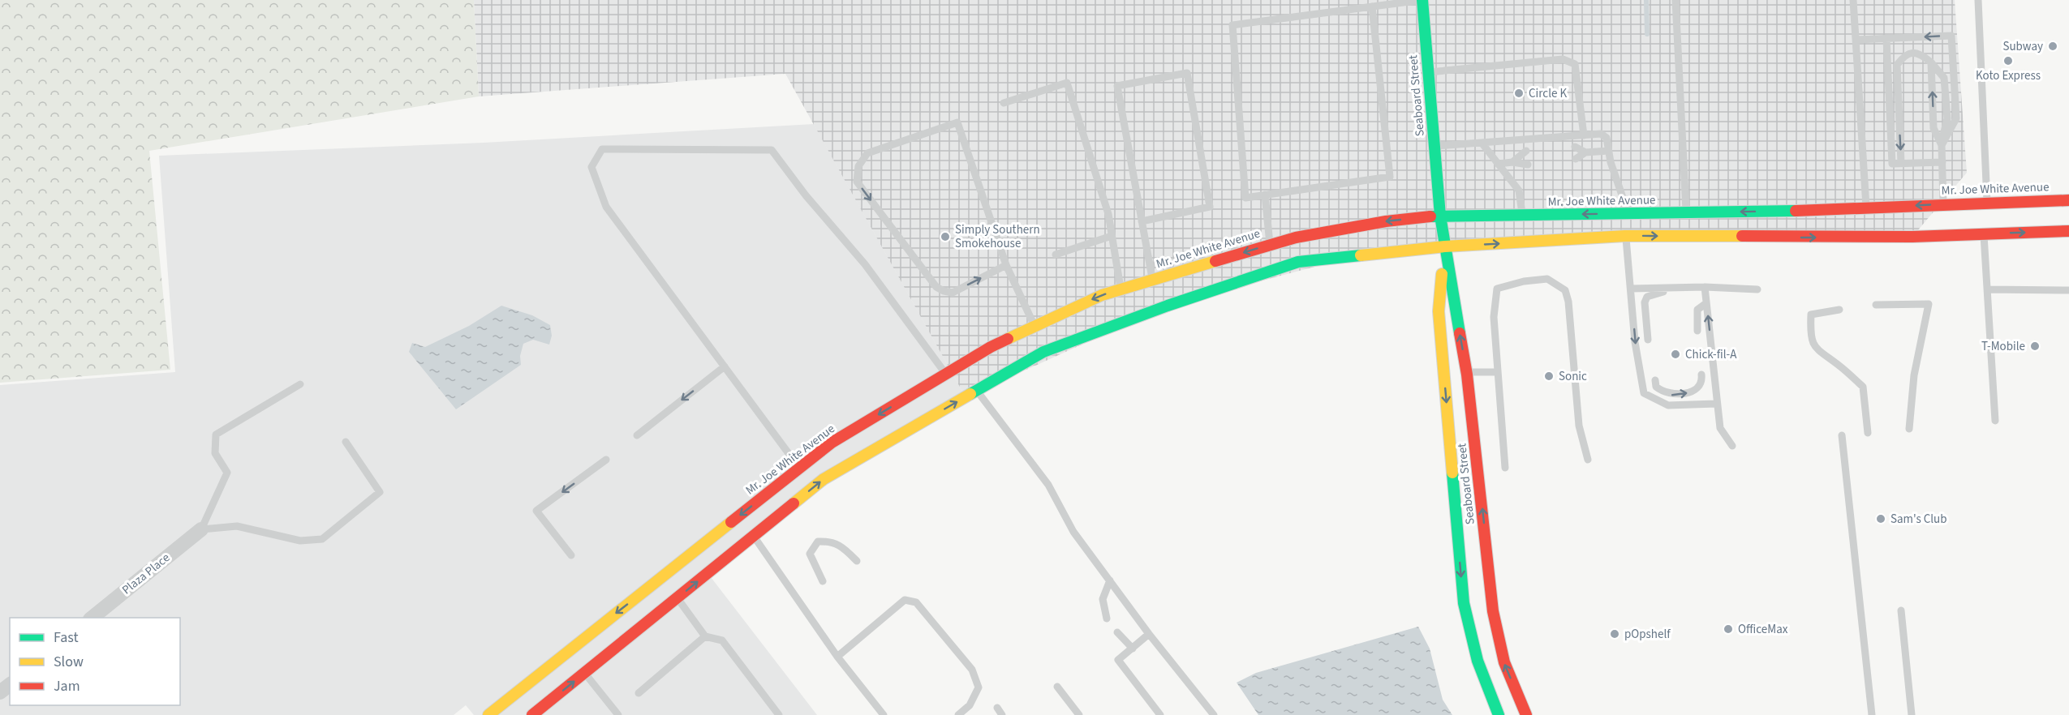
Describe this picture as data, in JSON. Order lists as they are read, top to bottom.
{
  "streets": {
    "main road": ["Seaboard Street", "Mr. Joe White Avenue"],
    "street": ["Plaza Place"]
  },
  "crossings": [
    ["Seaboard Street", "Mr. Joe White Avenue"]
  ],
  "places": [
    "Subway",
    "Koto Express",
    "Circle K",
    "Simply Southern Smokehouse",
    "T-Mobile",
    "Chick-fil-A",
    "Sonic",
    "Sam's Club",
    "OfficeMax",
    "pOpshelf"
  ],
  "legend": ["Fast", "Slow", "Jam"]
}
